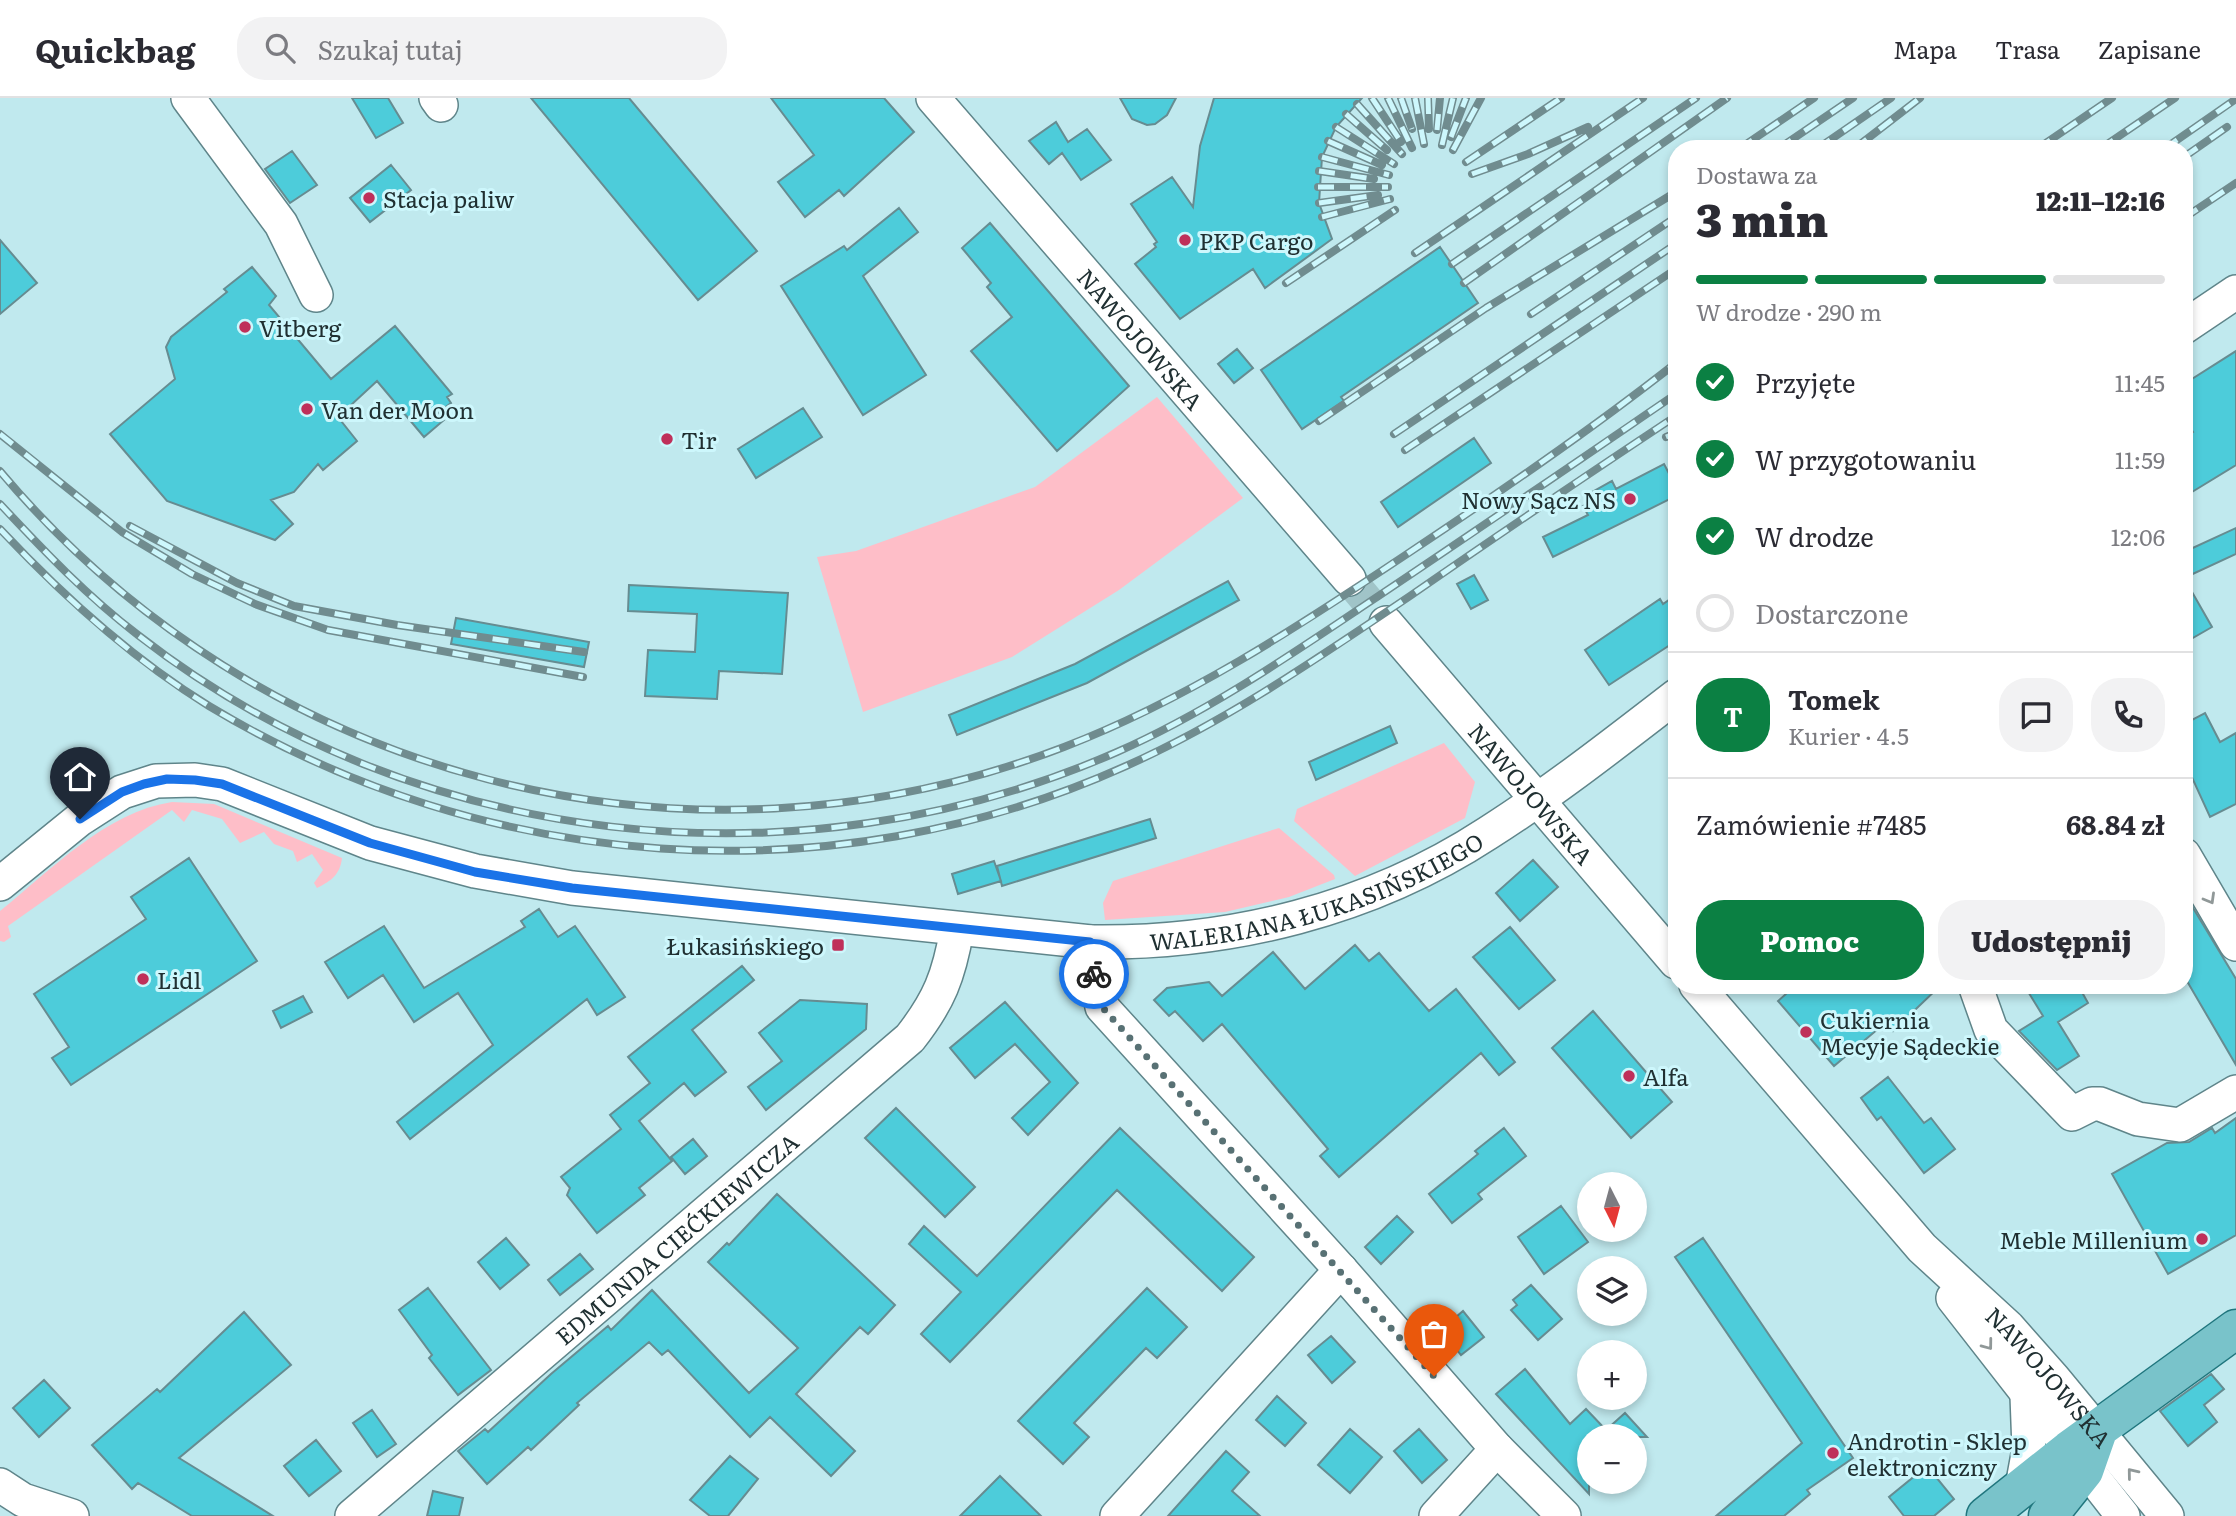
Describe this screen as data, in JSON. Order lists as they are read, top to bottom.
{
  "streets": {
    "street": ["NAWOJOWSKA", "WALERIANA ŁUKASIŃSKIEGO", "EDMUNDA CIEĆKIEWICZA"]
  },
  "crossings": [
    ["NAWOJOWSKA", "WALERIANA ŁUKASIŃSKIEGO"],
    ["WALERIANA ŁUKASIŃSKIEGO", "EDMUNDA CIEĆKIEWICZA"]
  ],
  "places": {
    "other": [
      "Stacja paliw",
      "PKP Cargo",
      "Vitberg",
      "Van der Moon",
      "Tir",
      "Nowy Sącz NS",
      "Lidl",
      "Cukiernia Mecyje Sądeckie",
      "Alfa",
      "Meble Millenium",
      "Androtin - Sklep elektroniczny"
    ],
    "transit": ["Łukasińskiego"]
  },
  "north": "bottom",
  "page": {
    "header": "Quickbag",
    "search": "Szukaj tutaj",
    "nav": ["Mapa", "Trasa", "Zapisane"],
    "heading": ["3 min", "Dostawa za", "12:11–12:16"],
    "panel": [
      "Tomek",
      "Kurier · 4.5",
      "Zamówienie #7485",
      "68.84 zł"
    ],
    "bar": "W drodze · 290 m",
    "list": [
      ["Przyjęte", "11:45"],
      ["W przygotowaniu", "11:59"],
      ["W drodze", "12:06"],
      "Dostarczone"
    ],
    "round": "T",
    "buttons": ["Pomoc", "Udostępnij"],
    "map_buttons": ["+", "−"]
  }
}
